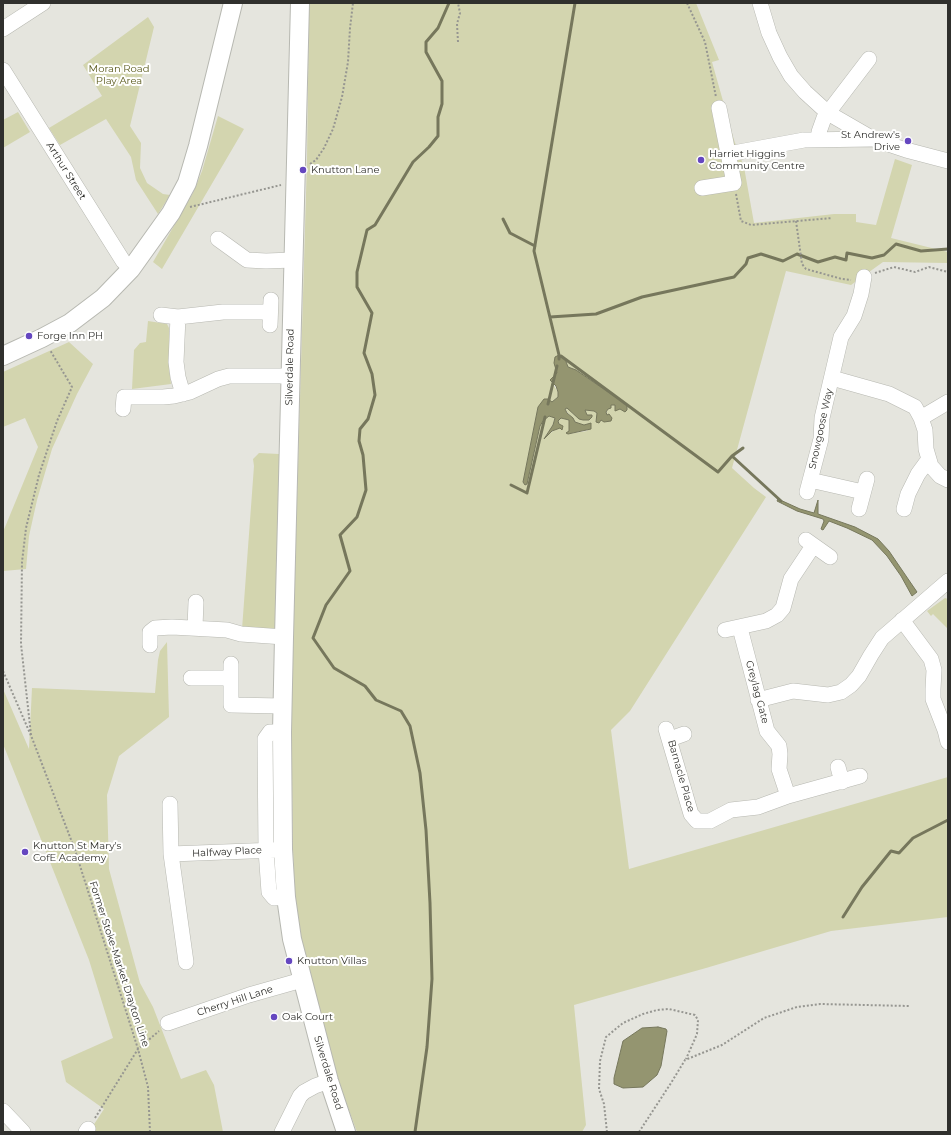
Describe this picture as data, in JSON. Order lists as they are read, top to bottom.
{
  "streets": {
    "main road": ["Silverdale Road"],
    "street": [
      "Arthur Street",
      "Snowgoose Way",
      "Greylag Gate",
      "Barnacle Place",
      "Halfway Place",
      "Cherry Hill Lane"
    ],
    "path": ["Former Stoke-Market Drayton Line"]
  },
  "crossings": [
    ["Silverdale Road", "Halfway Place"],
    ["Silverdale Road", "Cherry Hill Lane"],
    ["Greylag Gate", "Barnacle Place"]
  ],
  "parks": ["Moran Road Play Area"],
  "places": [
    "St Andrew's Drive",
    "Harriet Higgins Community Centre",
    "Knutton Lane",
    "Forge Inn PH",
    "Knutton St Mary's CofE Academy",
    "Knutton Villas",
    "Oak Court"
  ]
}
